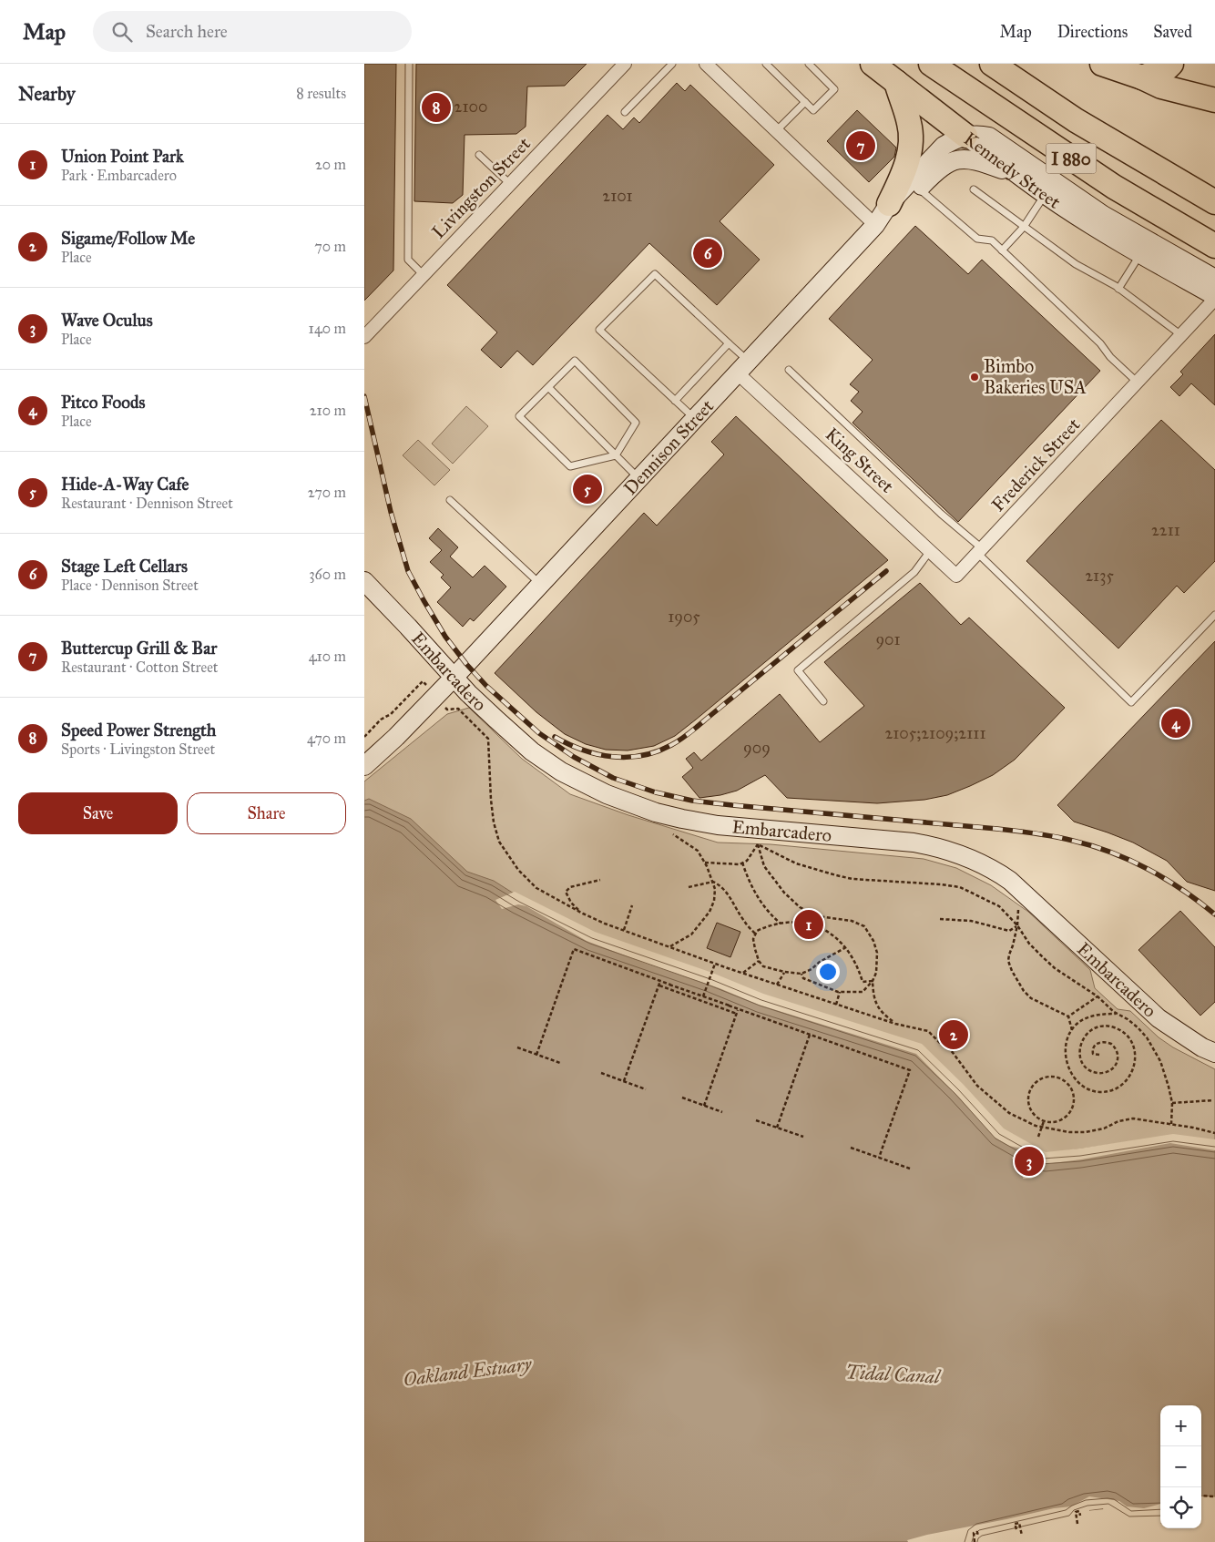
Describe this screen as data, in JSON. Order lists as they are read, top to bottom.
{
  "streets": {
    "highway": ["I 880"],
    "main road": ["Kennedy Street", "Dennison Street", "Embarcadero"],
    "street": ["Livingston Street", "King Street", "Frederick Street"]
  },
  "crossings": [
    ["Kennedy Street", "Dennison Street"],
    ["Kennedy Street", "Frederick Street"],
    ["Dennison Street", "King Street"],
    ["Dennison Street", "Embarcadero"],
    ["King Street", "Frederick Street"]
  ],
  "water": ["Oakland Estuary", "Tidal Canal"],
  "places": ["Bimbo Bakeries USA"],
  "house_numbers": [
    "2100",
    "2101",
    "2211",
    "2135",
    "1905",
    "901",
    "2105;2109;2111",
    "909"
  ],
  "page": {
    "header": "Map",
    "search": "Search here",
    "nav": ["Map", "Directions", "Saved"],
    "heading": ["Nearby", "8 results"],
    "pins": [
      "8",
      "7",
      "6",
      "5",
      "4",
      "1",
      "2",
      "3"
    ],
    "list": [
      {
        "mark": "1",
        "name": "Union Point Park",
        "note": "Park · Embarcadero",
        "value": "20 m"
      },
      {
        "mark": "2",
        "name": "Sigame/Follow Me",
        "note": "Place",
        "value": "70 m"
      },
      {
        "mark": "3",
        "name": "Wave Oculus",
        "note": "Place",
        "value": "140 m"
      },
      {
        "mark": "4",
        "name": "Pitco Foods",
        "note": "Place",
        "value": "210 m"
      },
      {
        "mark": "5",
        "name": "Hide-A-Way Cafe",
        "note": "Restaurant · Dennison Street",
        "value": "270 m"
      },
      {
        "mark": "6",
        "name": "Stage Left Cellars",
        "note": "Place · Dennison Street",
        "value": "360 m"
      },
      {
        "mark": "7",
        "name": "Buttercup Grill & Bar",
        "note": "Restaurant · Cotton Street",
        "value": "410 m"
      },
      {
        "mark": "8",
        "name": "Speed Power Strength",
        "note": "Sports · Livingston Street",
        "value": "470 m"
      }
    ],
    "buttons": ["Save", "Share"],
    "map_buttons": ["+", "−"]
  }
}
